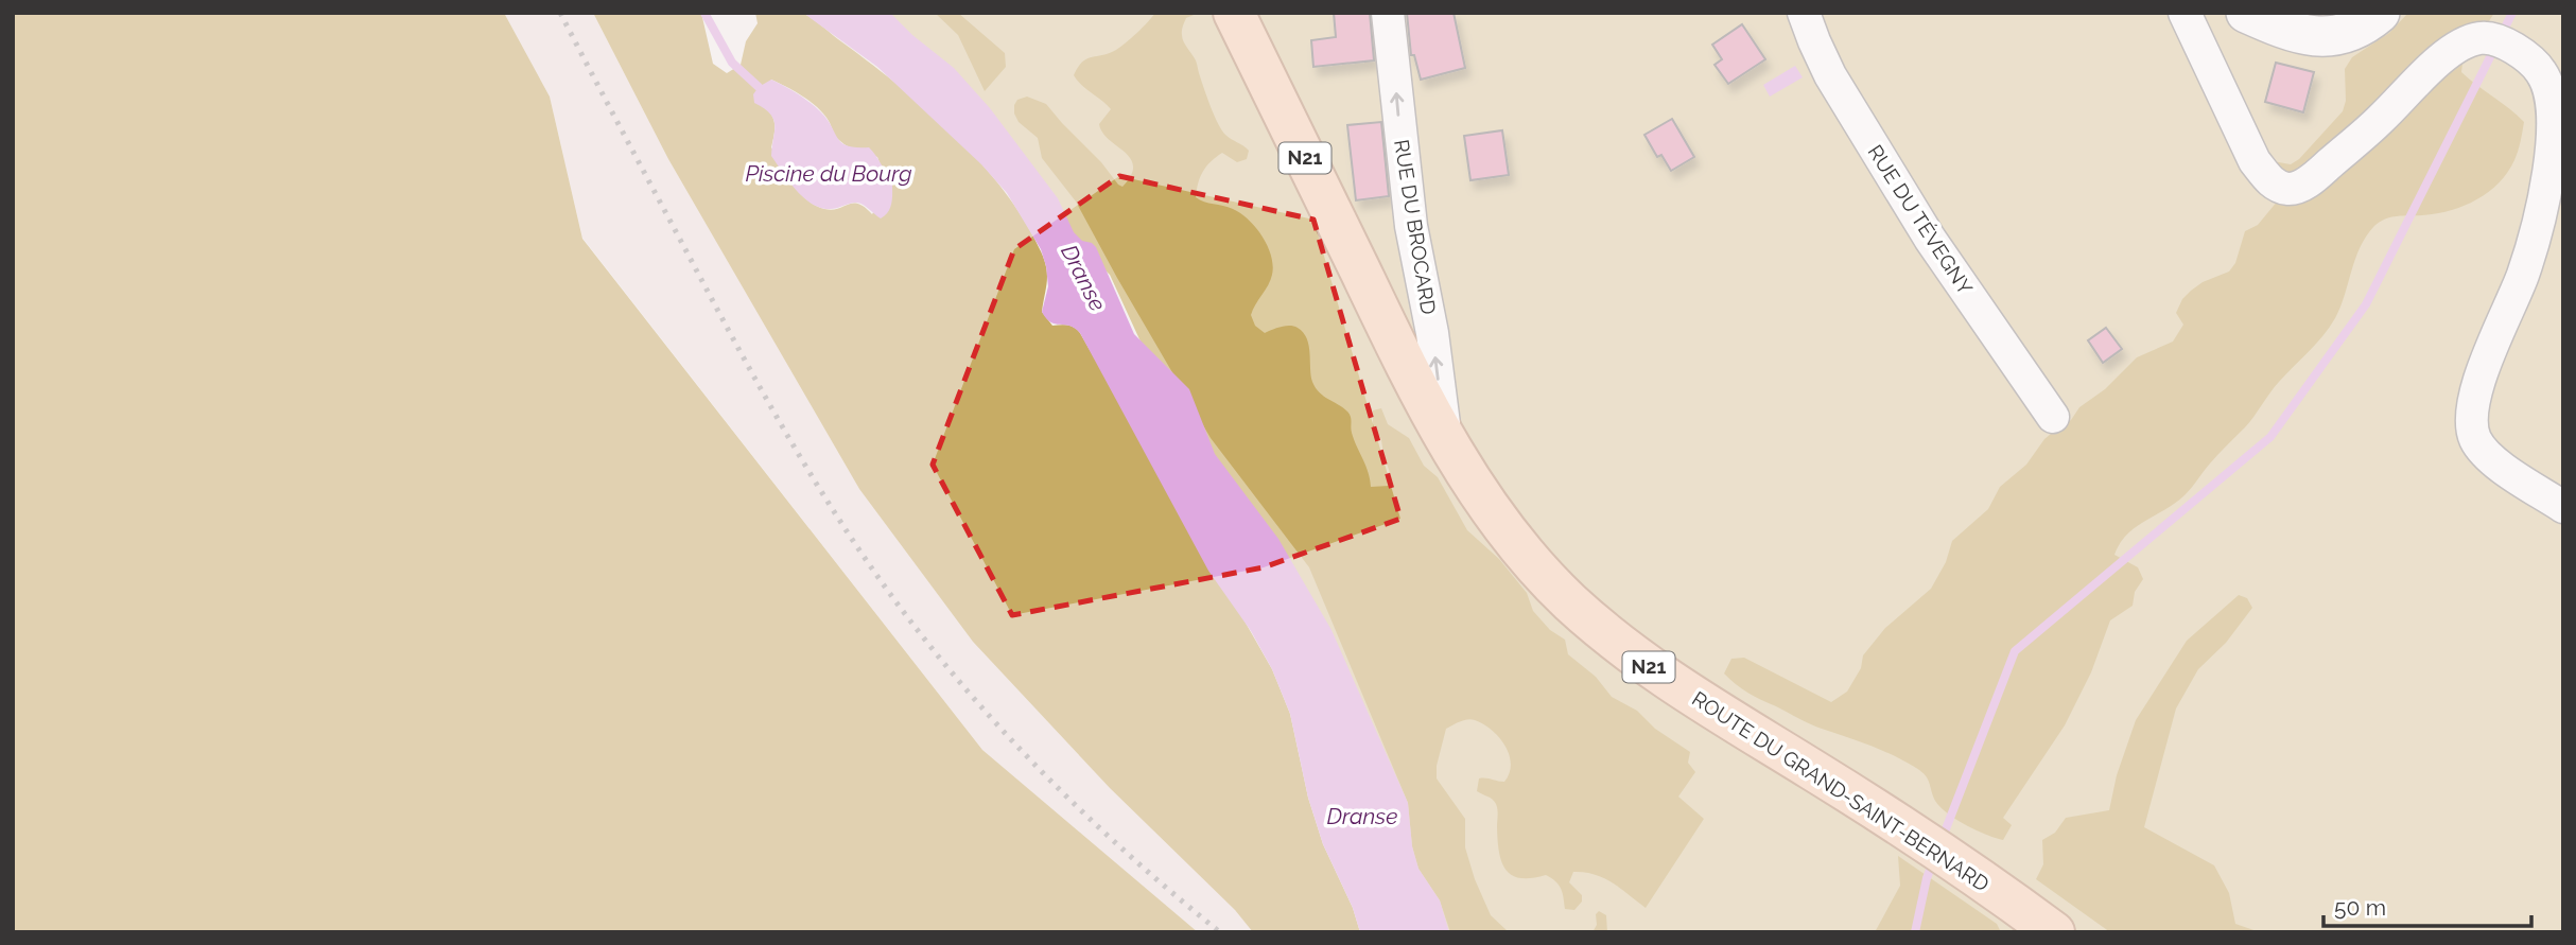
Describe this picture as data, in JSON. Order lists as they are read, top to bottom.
{
  "streets": {
    "main road": ["N21", "ROUTE DU GRAND-SAINT-BERNARD"],
    "street": ["RUE DU TÉVEGNY", "RUE DU BROCARD"]
  },
  "crossings": [
    ["RUE DU BROCARD", "ROUTE DU GRAND-SAINT-BERNARD"]
  ],
  "one_way": ["RUE DU BROCARD"],
  "water": ["Piscine du Bourg", "Dranse"],
  "scale_bar": "50 m"
}
